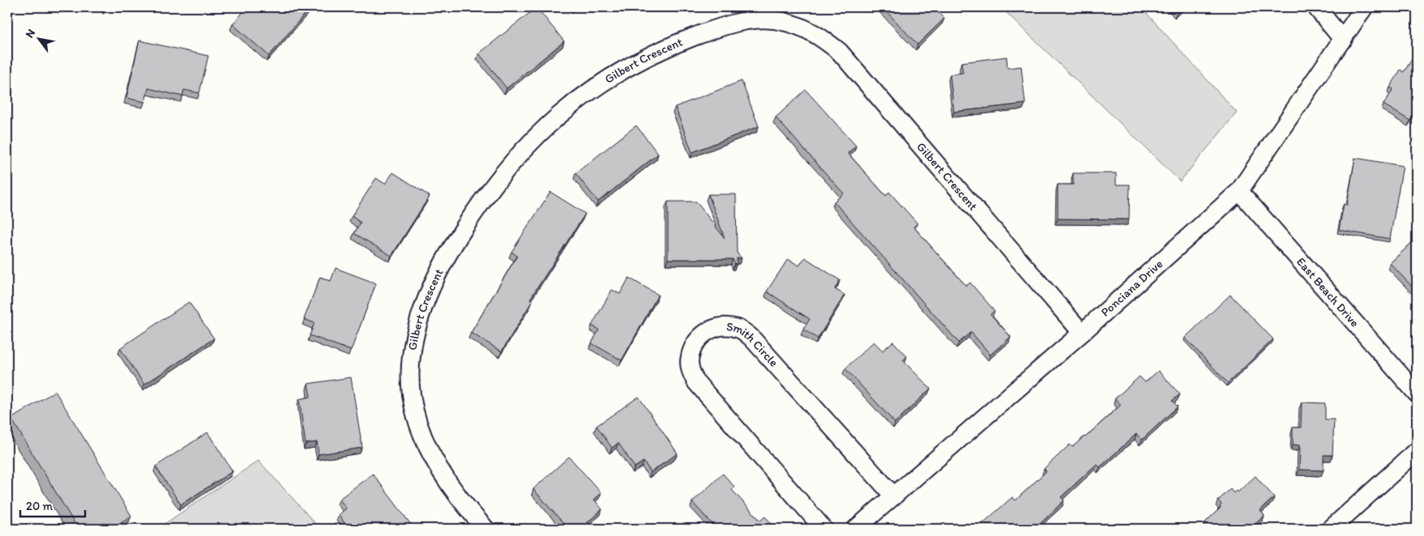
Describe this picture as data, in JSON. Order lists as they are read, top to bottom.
{
  "streets": {
    "street": [
      "Gilbert Crescent",
      "Ponciana Drive",
      "East Beach Drive",
      "Smith Circle"
    ]
  },
  "crossings": [
    ["Gilbert Crescent", "Ponciana Drive"],
    ["Ponciana Drive", "East Beach Drive"],
    ["Ponciana Drive", "Smith Circle"]
  ],
  "scale_bar": "20 m",
  "north": "top left"
}
